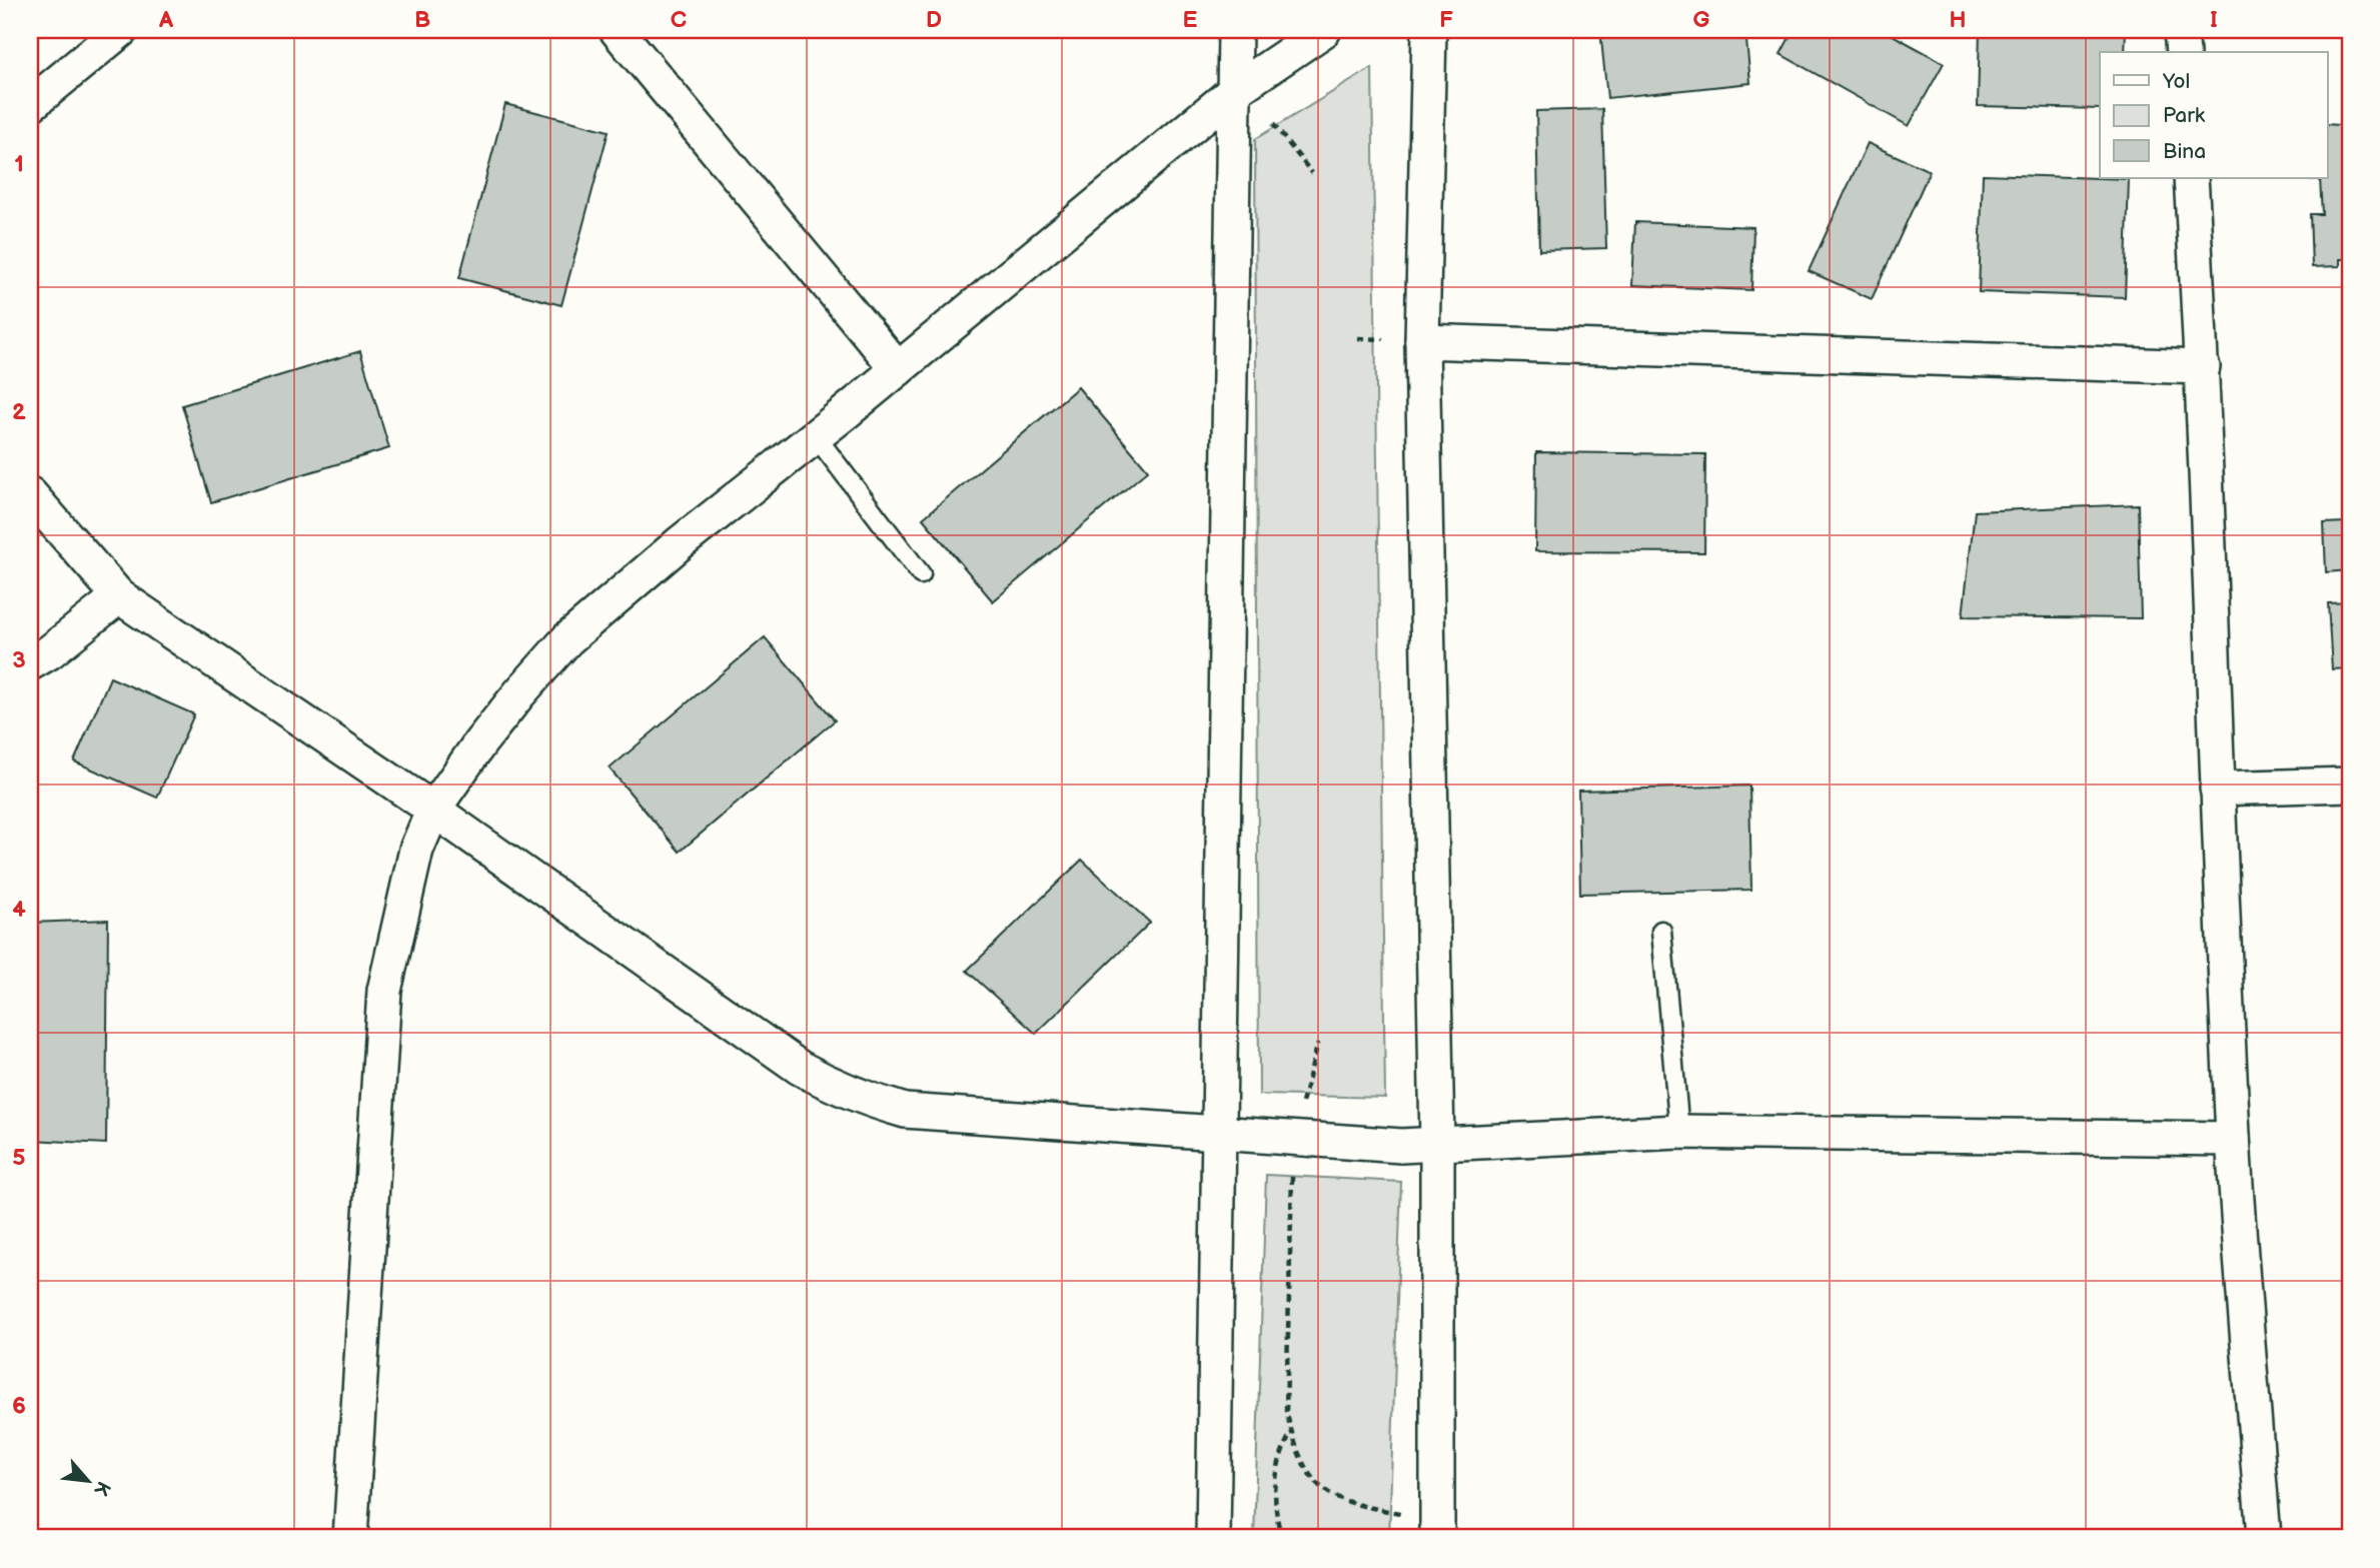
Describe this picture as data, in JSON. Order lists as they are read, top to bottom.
{
  "legend": ["Yol", "Park", "Bina"],
  "north": "bottom right",
  "grid": {
    "columns": [
      "A",
      "B",
      "C",
      "D",
      "E",
      "F",
      "G",
      "H",
      "I"
    ],
    "rows": [
      "1",
      "2",
      "3",
      "4",
      "5",
      "6"
    ]
  }
}
